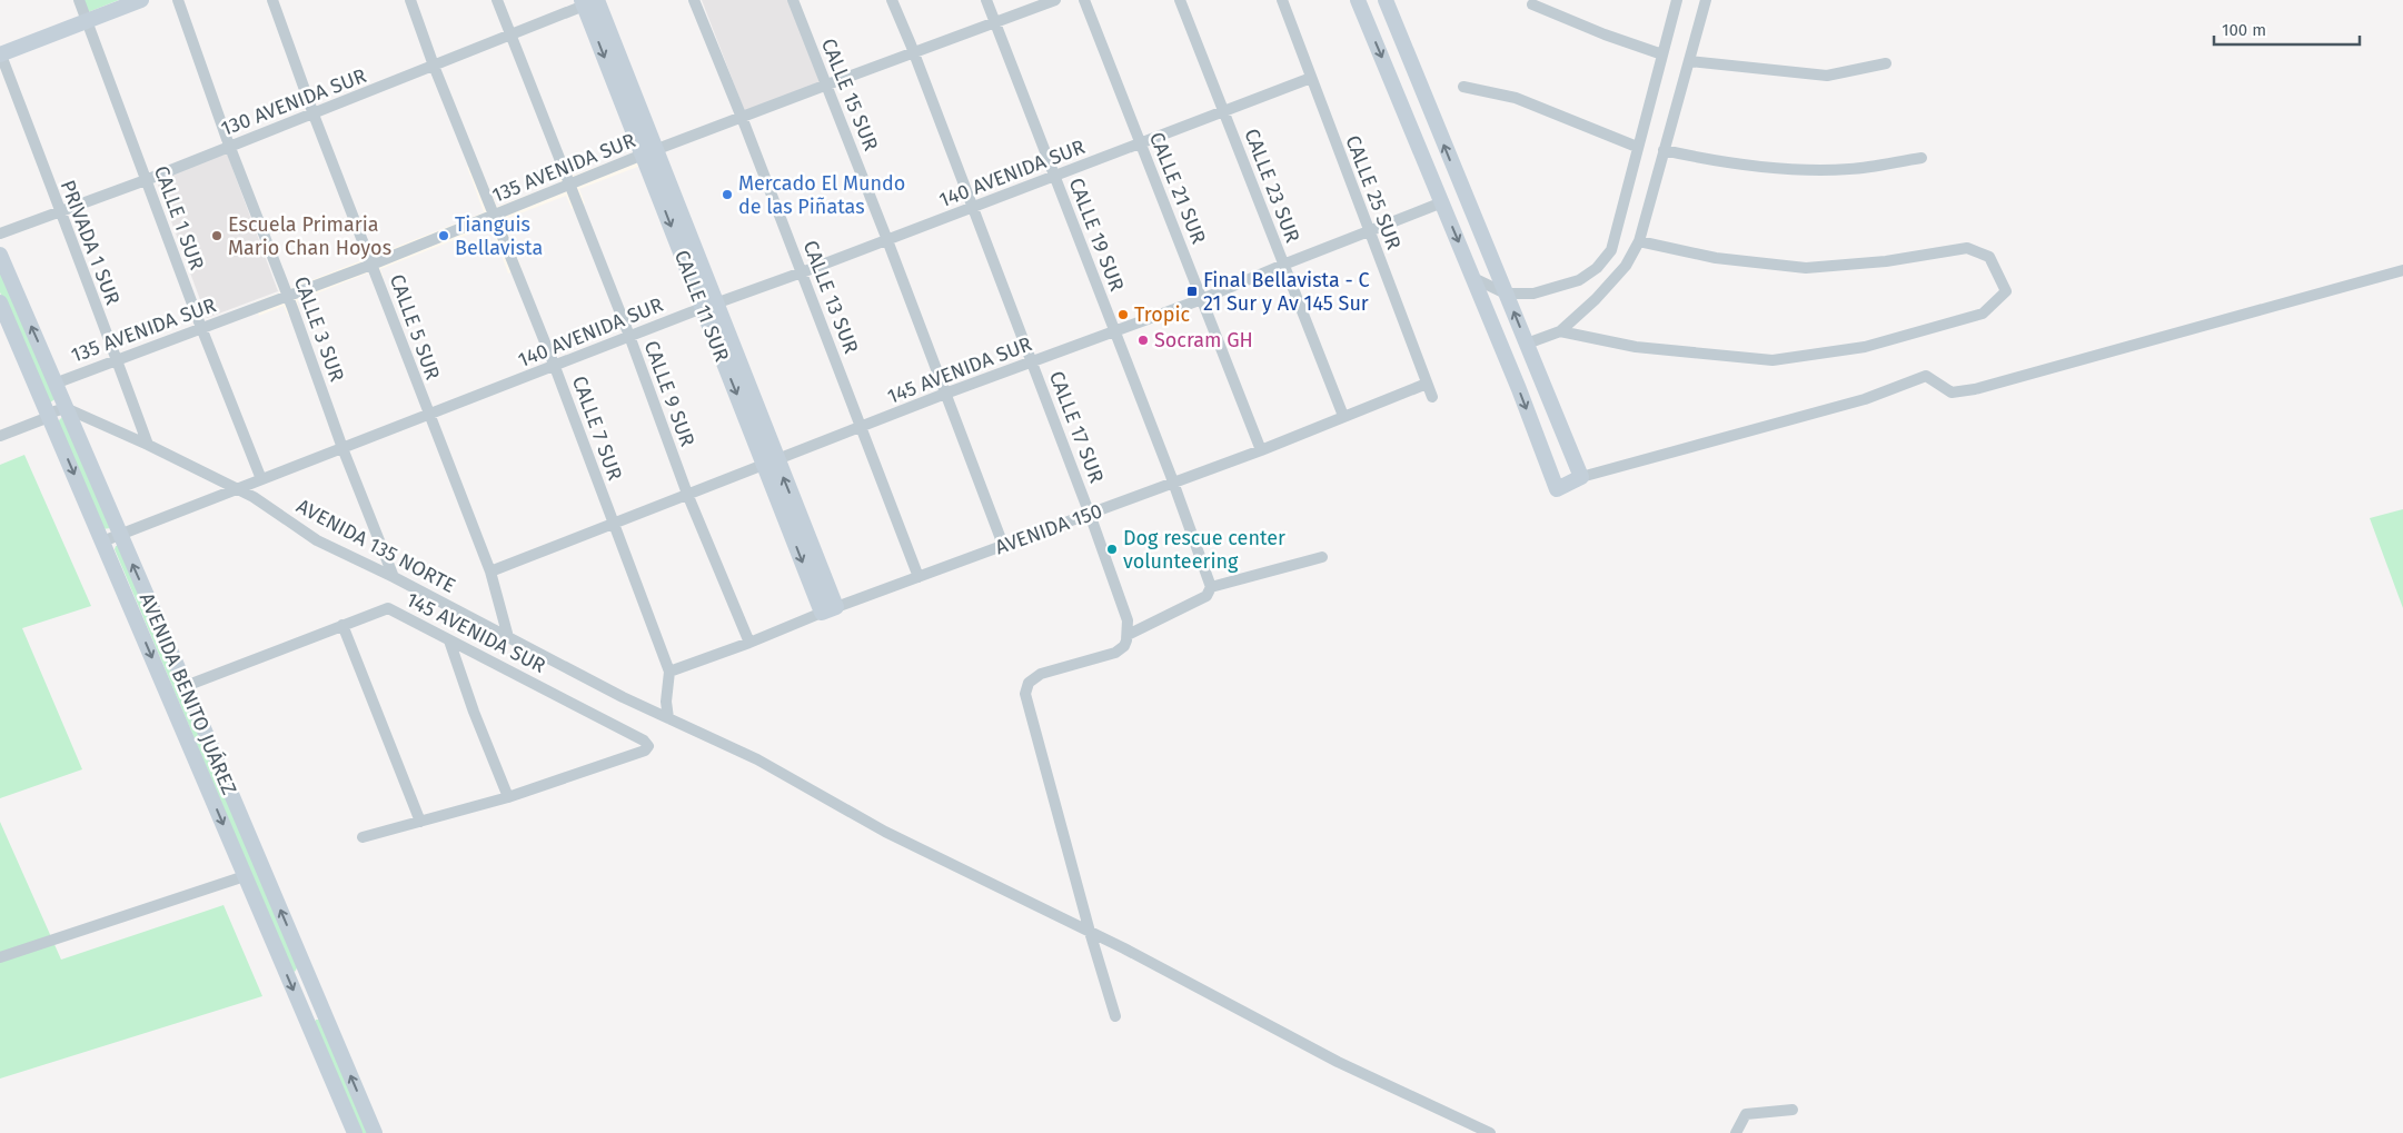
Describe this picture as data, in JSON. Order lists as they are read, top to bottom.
{
  "streets": {
    "main road": ["CALLE 11 SUR", "AVENIDA BENITO JUÁREZ"],
    "street": [
      "CALLE 15 SUR",
      "130 AVENIDA SUR",
      "135 AVENIDA SUR",
      "140 AVENIDA SUR",
      "CALLE 23 SUR",
      "CALLE 21 SUR",
      "CALLE 25 SUR",
      "CALLE 1 SUR",
      "CALLE 19 SUR",
      "PRIVADA 1 SUR",
      "CALLE 13 SUR",
      "CALLE 5 SUR",
      "CALLE 3 SUR",
      "145 AVENIDA SUR",
      "CALLE 9 SUR",
      "CALLE 17 SUR",
      "CALLE 7 SUR",
      "AVENIDA 150",
      "AVENIDA 135 NORTE"
    ]
  },
  "crossings": [
    ["CALLE 15 SUR", "135 AVENIDA SUR"],
    ["CALLE 15 SUR", "140 AVENIDA SUR"],
    ["CALLE 15 SUR", "145 AVENIDA SUR"],
    ["CALLE 15 SUR", "AVENIDA 150"],
    ["130 AVENIDA SUR", "CALLE 1 SUR"],
    ["130 AVENIDA SUR", "PRIVADA 1 SUR"],
    ["130 AVENIDA SUR", "CALLE 11 SUR"],
    ["130 AVENIDA SUR", "CALLE 5 SUR"],
    ["130 AVENIDA SUR", "CALLE 3 SUR"],
    ["130 AVENIDA SUR", "CALLE 9 SUR"],
    ["130 AVENIDA SUR", "CALLE 7 SUR"],
    ["135 AVENIDA SUR", "CALLE 1 SUR"],
    ["135 AVENIDA SUR", "CALLE 19 SUR"],
    ["135 AVENIDA SUR", "PRIVADA 1 SUR"],
    ["135 AVENIDA SUR", "CALLE 13 SUR"],
    ["135 AVENIDA SUR", "CALLE 11 SUR"],
    ["135 AVENIDA SUR", "CALLE 5 SUR"],
    ["135 AVENIDA SUR", "CALLE 3 SUR"],
    ["135 AVENIDA SUR", "CALLE 9 SUR"],
    ["135 AVENIDA SUR", "CALLE 17 SUR"],
    ["135 AVENIDA SUR", "CALLE 7 SUR"],
    ["135 AVENIDA SUR", "AVENIDA BENITO JUÁREZ"],
    ["140 AVENIDA SUR", "CALLE 23 SUR"],
    ["140 AVENIDA SUR", "CALLE 21 SUR"],
    ["140 AVENIDA SUR", "CALLE 25 SUR"],
    ["140 AVENIDA SUR", "CALLE 1 SUR"],
    ["140 AVENIDA SUR", "CALLE 19 SUR"],
    ["140 AVENIDA SUR", "CALLE 13 SUR"],
    ["140 AVENIDA SUR", "CALLE 11 SUR"],
    ["140 AVENIDA SUR", "CALLE 5 SUR"],
    ["140 AVENIDA SUR", "CALLE 3 SUR"],
    ["140 AVENIDA SUR", "CALLE 9 SUR"],
    ["140 AVENIDA SUR", "CALLE 17 SUR"],
    ["140 AVENIDA SUR", "CALLE 7 SUR"],
    ["140 AVENIDA SUR", "AVENIDA 135 NORTE"],
    ["140 AVENIDA SUR", "AVENIDA BENITO JUÁREZ"],
    ["CALLE 23 SUR", "145 AVENIDA SUR"],
    ["CALLE 23 SUR", "AVENIDA 150"],
    ["CALLE 21 SUR", "145 AVENIDA SUR"],
    ["CALLE 21 SUR", "AVENIDA 150"],
    ["CALLE 25 SUR", "145 AVENIDA SUR"],
    ["CALLE 25 SUR", "AVENIDA 150"],
    ["CALLE 19 SUR", "145 AVENIDA SUR"],
    ["CALLE 19 SUR", "AVENIDA 150"],
    ["PRIVADA 1 SUR", "AVENIDA 135 NORTE"],
    ["CALLE 13 SUR", "145 AVENIDA SUR"],
    ["CALLE 13 SUR", "AVENIDA 150"],
    ["CALLE 11 SUR", "145 AVENIDA SUR"],
    ["CALLE 11 SUR", "AVENIDA 150"],
    ["CALLE 5 SUR", "145 AVENIDA SUR"],
    ["CALLE 5 SUR", "AVENIDA 135 NORTE"],
    ["CALLE 3 SUR", "AVENIDA 135 NORTE"],
    ["145 AVENIDA SUR", "CALLE 9 SUR"],
    ["145 AVENIDA SUR", "CALLE 17 SUR"],
    ["145 AVENIDA SUR", "CALLE 7 SUR"],
    ["145 AVENIDA SUR", "AVENIDA BENITO JUÁREZ"],
    ["CALLE 9 SUR", "AVENIDA 150"],
    ["CALLE 17 SUR", "AVENIDA 150"],
    ["CALLE 7 SUR", "AVENIDA 150"],
    ["CALLE 7 SUR", "AVENIDA 135 NORTE"],
    ["AVENIDA 135 NORTE", "AVENIDA BENITO JUÁREZ"]
  ],
  "places": {
    "other": [
      "Mercado El Mundo de las Piñatas",
      "Escuela Primaria Mario Chan Hoyos",
      "Tianguis Bellavista",
      "Tropic",
      "Socram GH",
      "Dog rescue center volunteering"
    ],
    "transit": ["Final Bellavista - C 21 Sur y Av 145 Sur"]
  },
  "scale_bar": "100 m"
}
